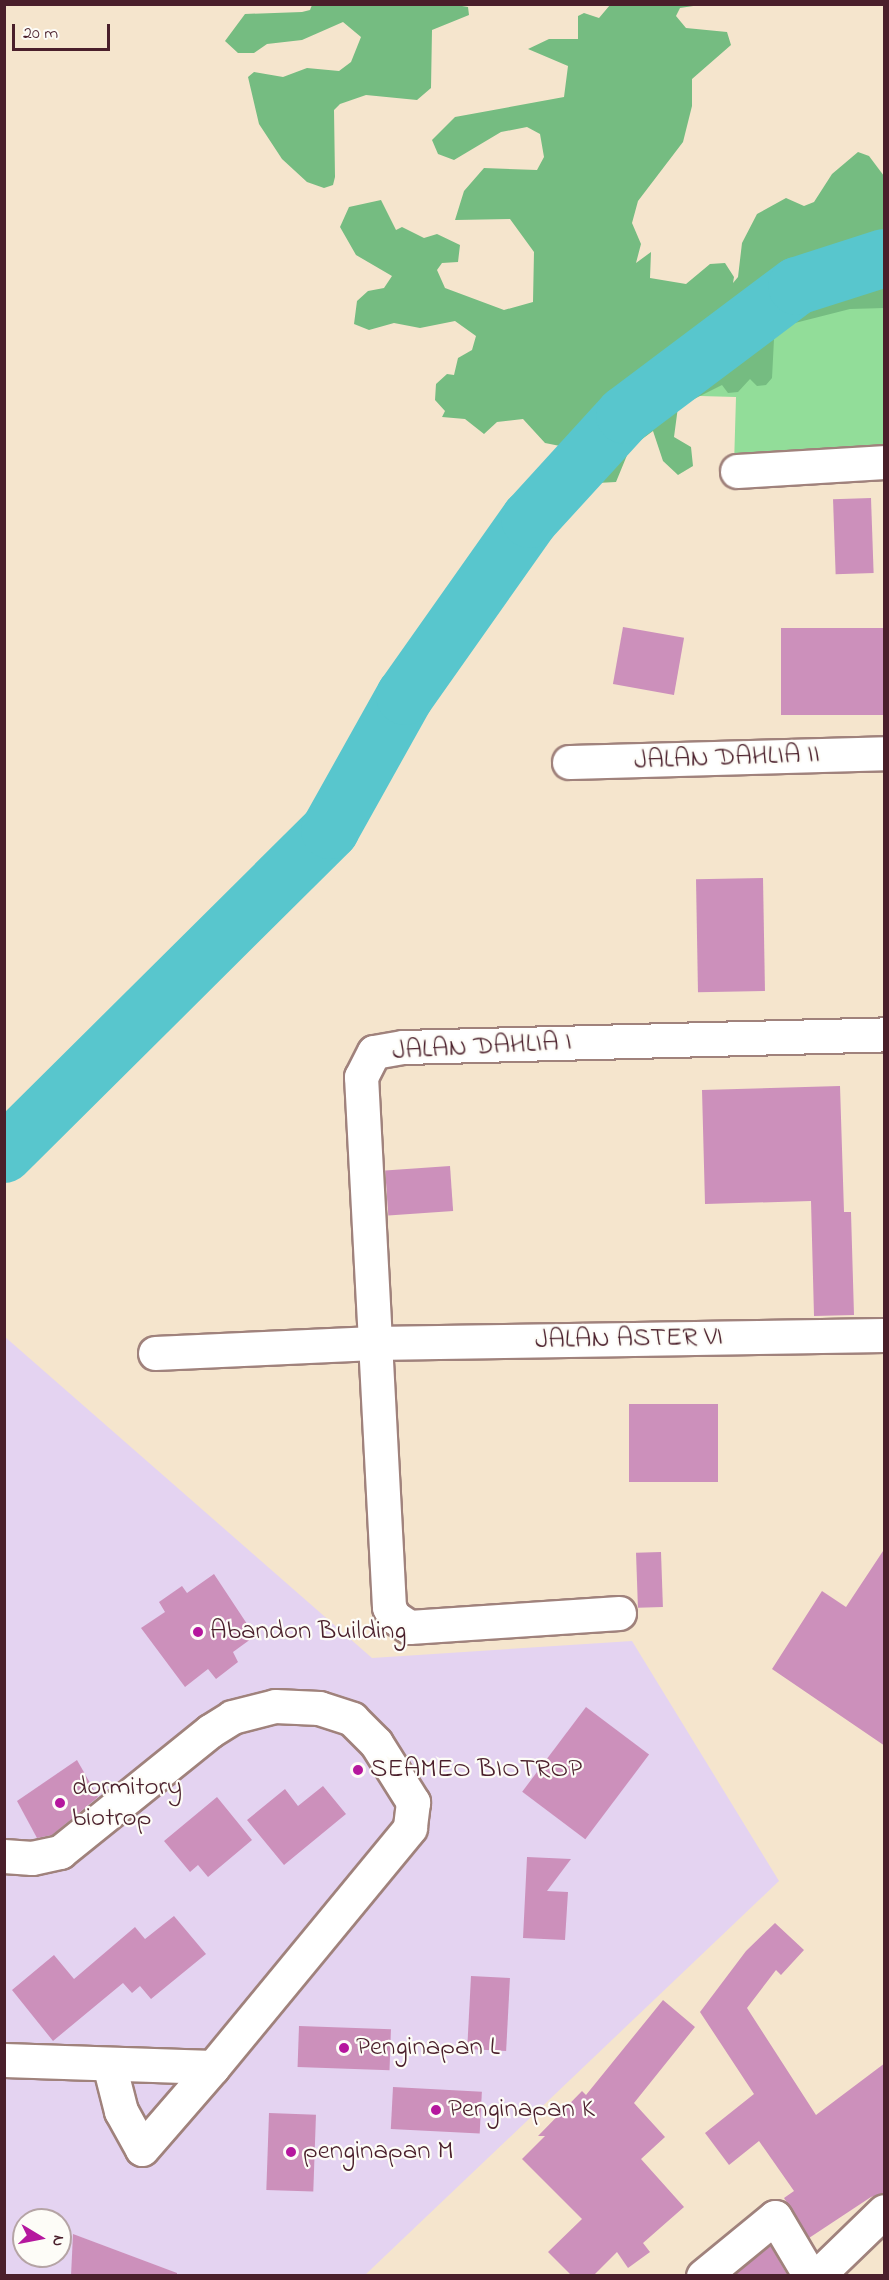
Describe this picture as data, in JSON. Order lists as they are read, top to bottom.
{
  "streets": {
    "street": ["JALAN DAHLIA II", "JALAN DAHLIA I", "JALAN ASTER VI"]
  },
  "crossings": [
    ["JALAN DAHLIA I", "JALAN ASTER VI"]
  ],
  "places": [
    "Abandon Building",
    "SEAMEO BIOTROP",
    "dormitory biotrop",
    "Penginapan L",
    "Penginapan K",
    "penginapan M"
  ],
  "scale_bar": "20 m",
  "north": "right"
}
